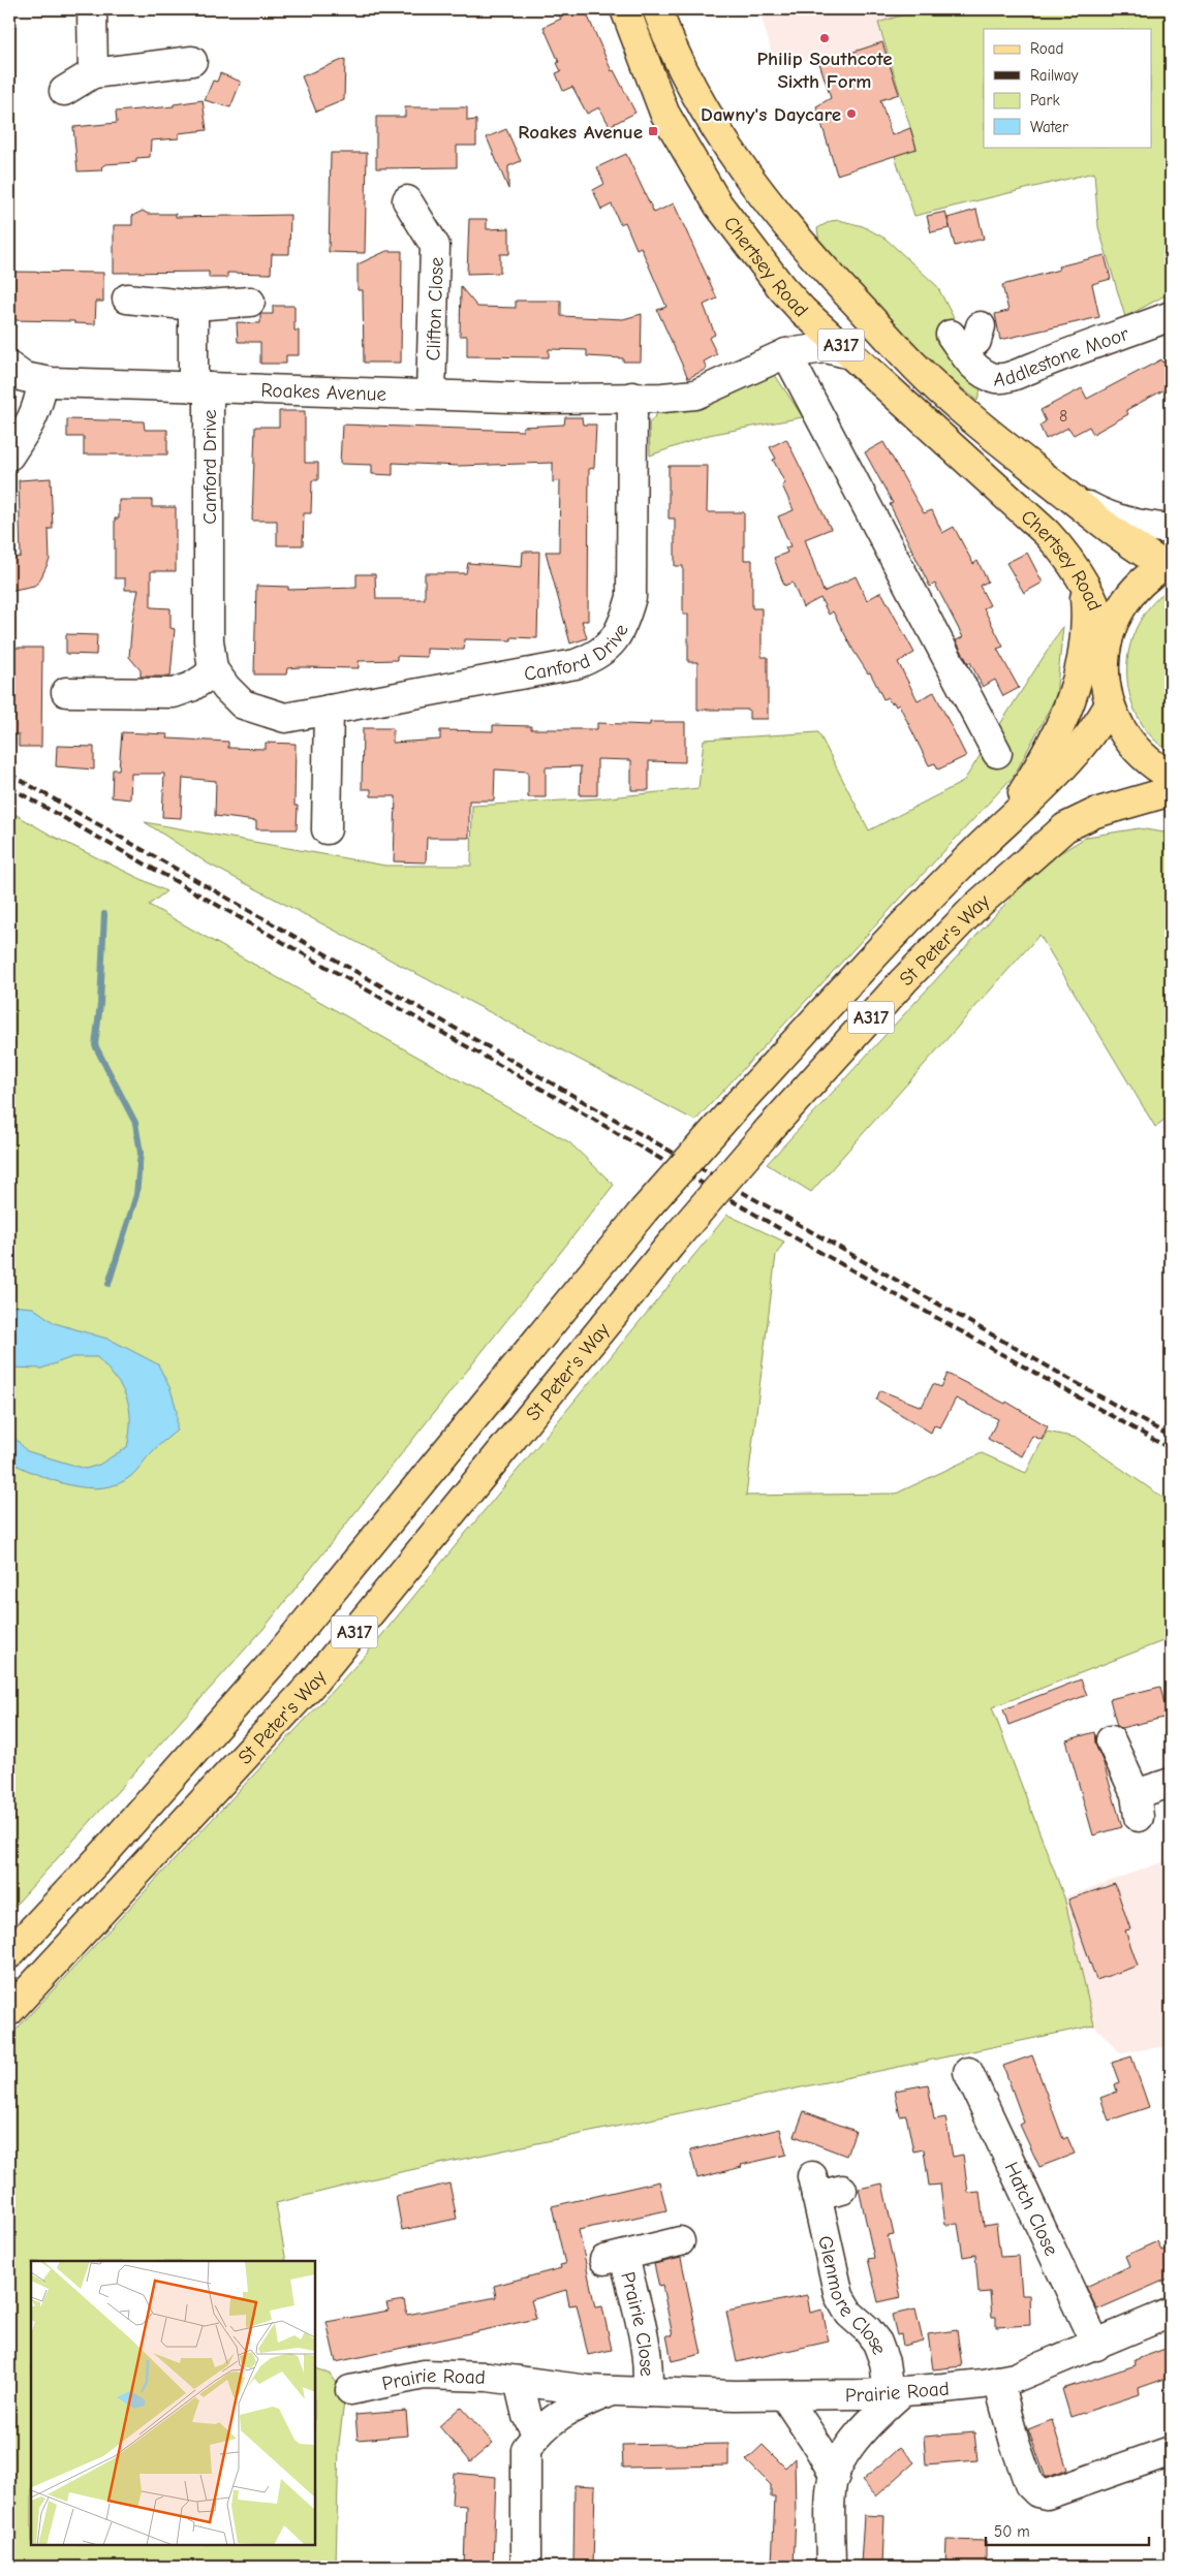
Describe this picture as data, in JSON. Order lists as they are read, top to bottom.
{
  "streets": {
    "main road": ["Chertsey Road", "A317", "St Peter's Way"],
    "street": [
      "Clifton Close",
      "Addlestone Moor",
      "Roakes Avenue",
      "Canford Drive",
      "Hatch Close",
      "Glenmore Close",
      "Prairie Close",
      "Prairie Road"
    ]
  },
  "crossings": [
    ["Chertsey Road", "Roakes Avenue"],
    ["Clifton Close", "Roakes Avenue"],
    ["Roakes Avenue", "Canford Drive"],
    ["Hatch Close", "Prairie Road"],
    ["Glenmore Close", "Prairie Road"],
    ["Prairie Close", "Prairie Road"]
  ],
  "places": {
    "other": ["Philip Southcote Sixth Form", "Dawny's Daycare"],
    "transit": ["Roakes Avenue"]
  },
  "house_numbers": ["8"],
  "legend": [
    "Road",
    "Railway",
    "Park",
    "Water"
  ],
  "scale_bar": "50 m"
}
